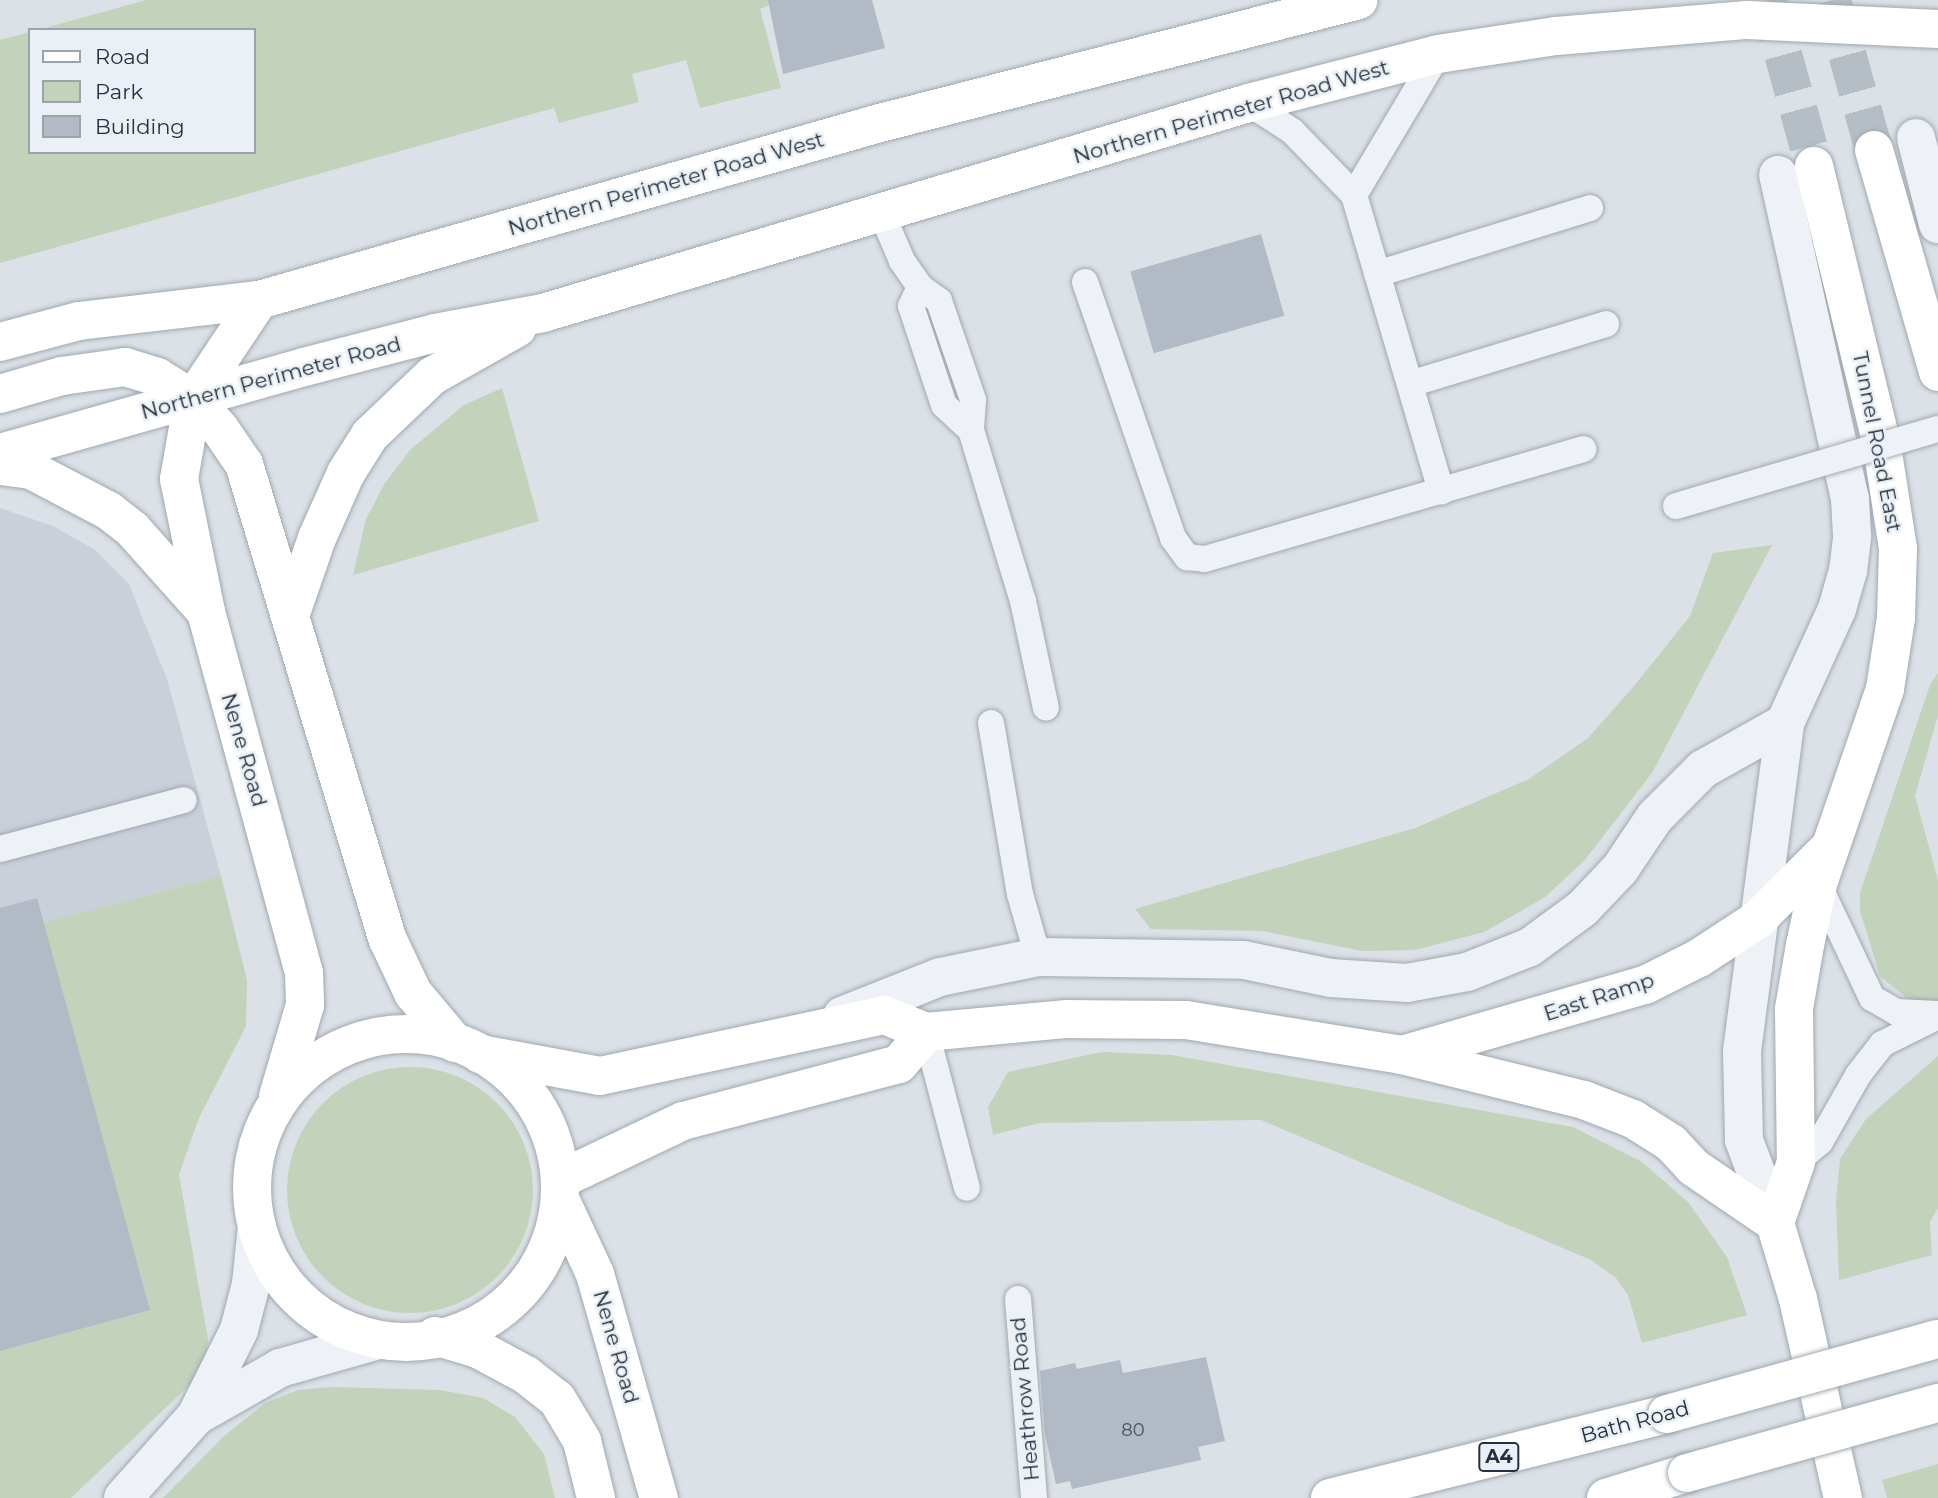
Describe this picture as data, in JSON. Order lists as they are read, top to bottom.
{
  "streets": {
    "main road": [
      "Northern Perimeter Road West",
      "Northern Perimeter Road",
      "Tunnel Road East",
      "Nene Road",
      "East Ramp",
      "Bath Road",
      "A4"
    ],
    "lane": ["Heathrow Road"]
  },
  "crossings": [
    ["Northern Perimeter Road West", "Northern Perimeter Road"],
    ["Northern Perimeter Road West", "Nene Road"],
    ["Northern Perimeter Road", "Nene Road"],
    ["Tunnel Road East", "East Ramp"]
  ],
  "house_numbers": ["80"],
  "legend": ["Road", "Park", "Building"]
}
